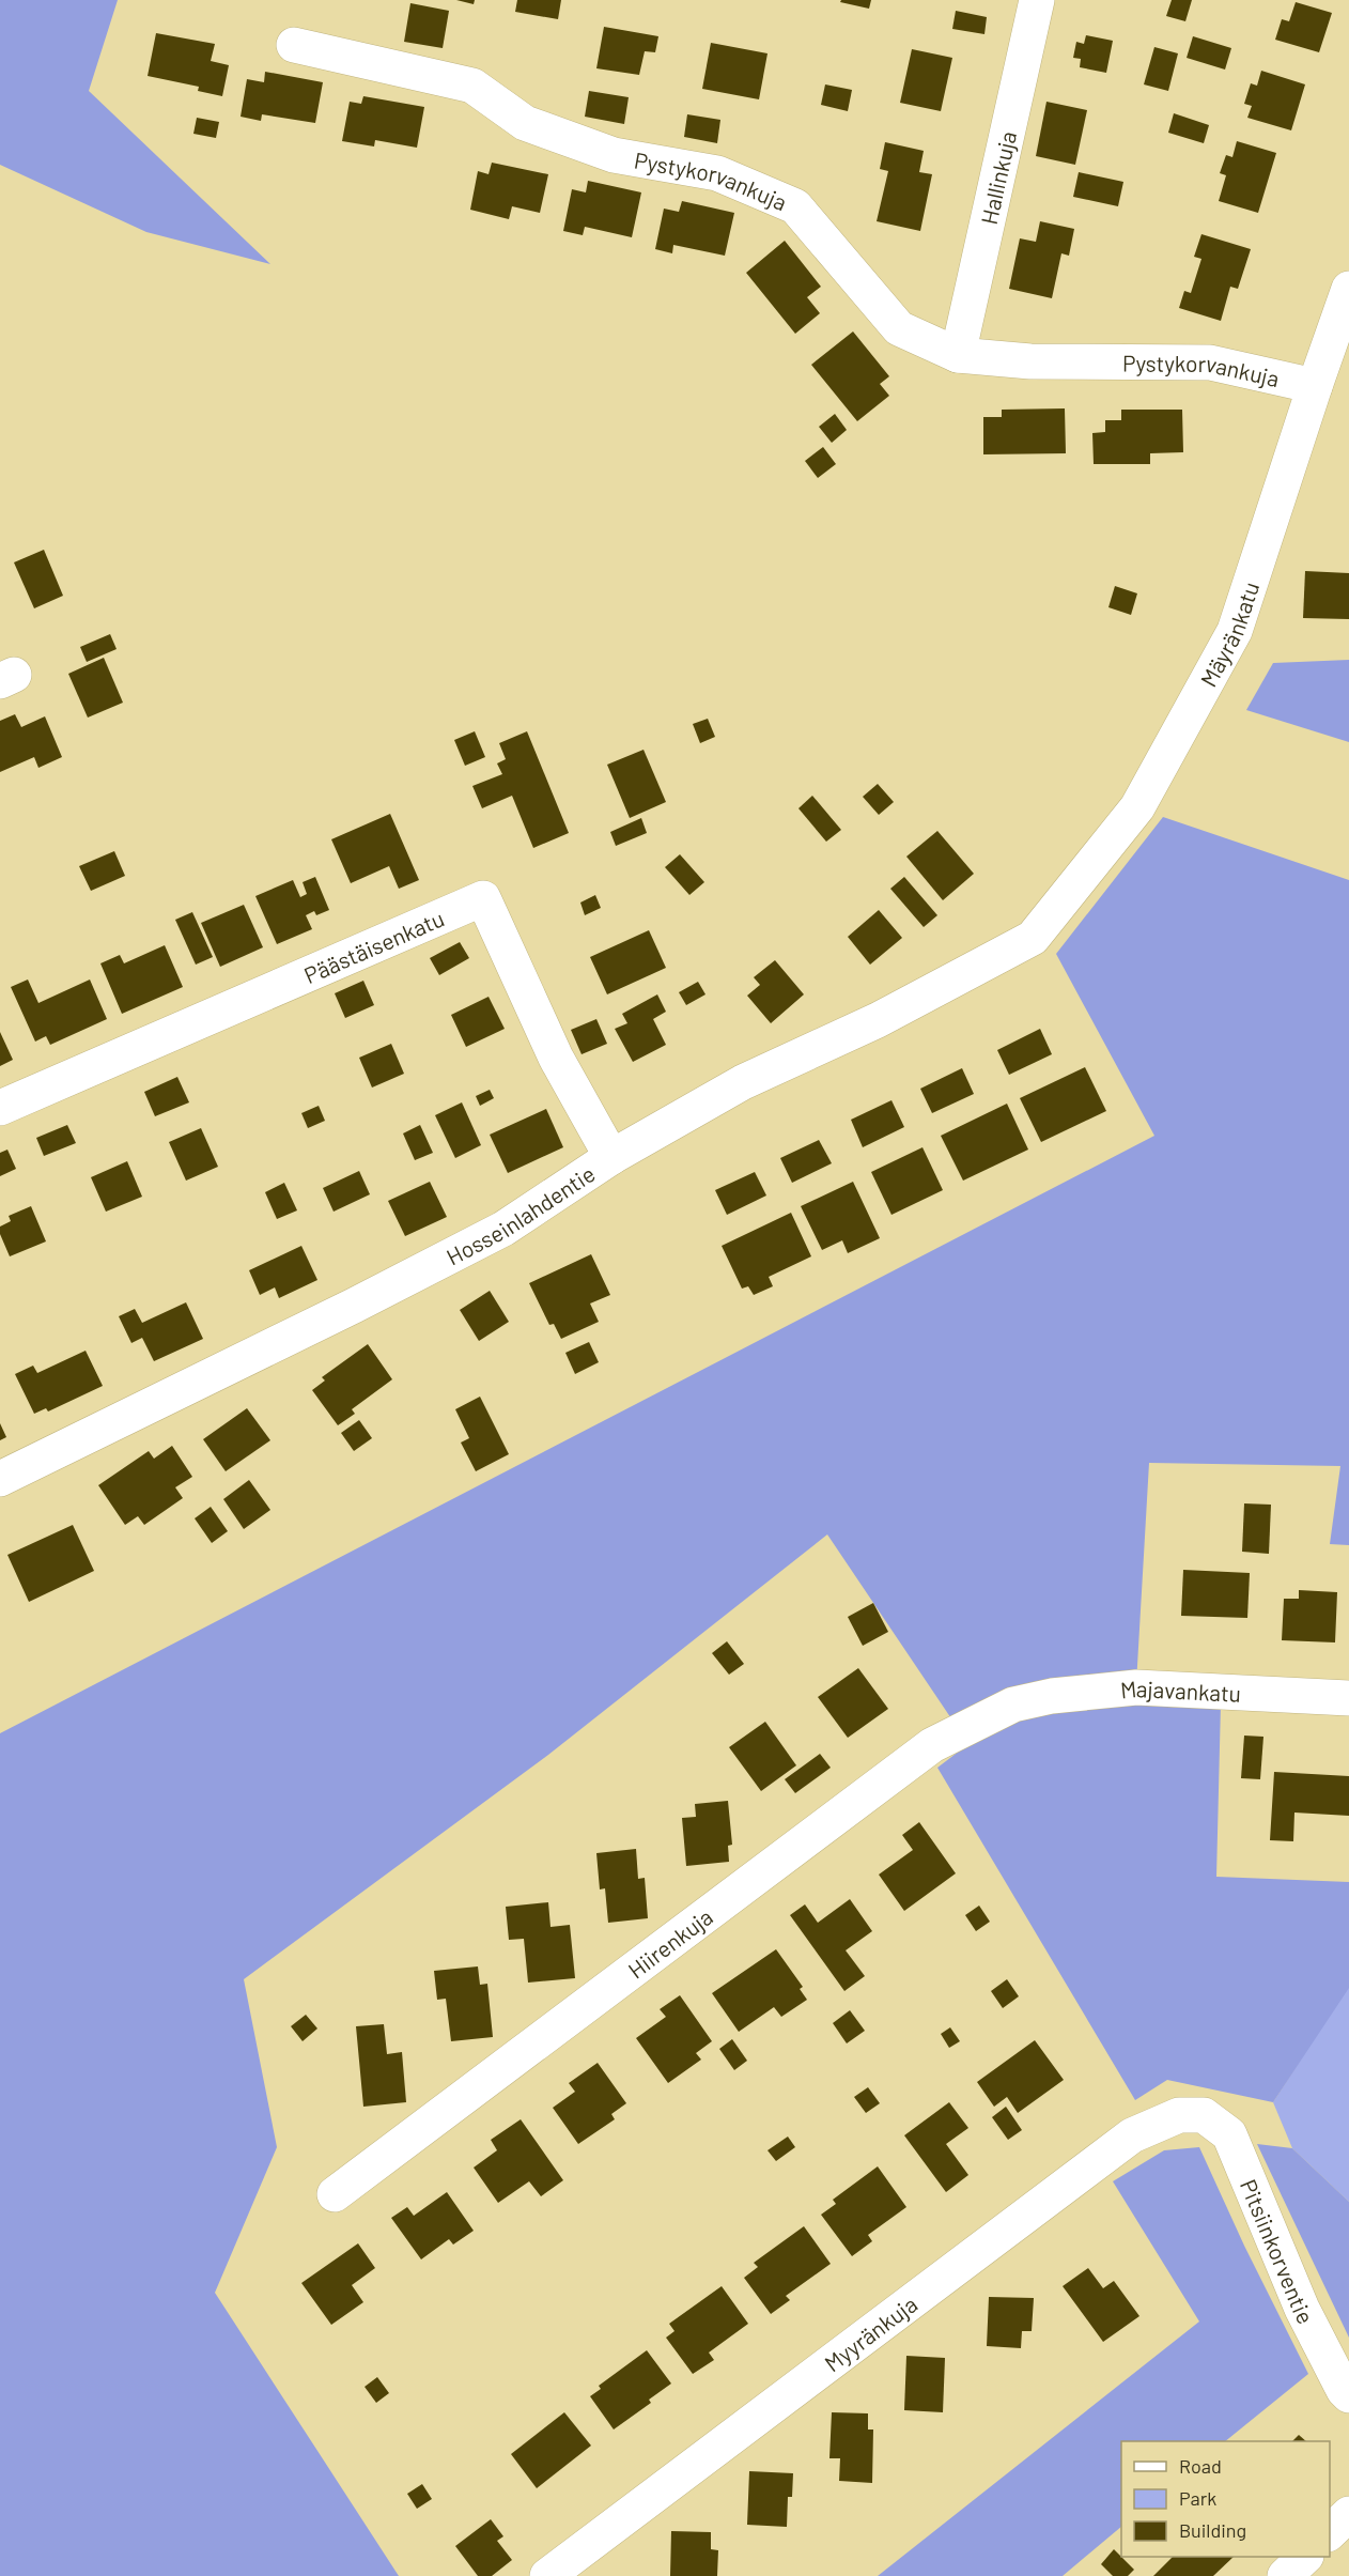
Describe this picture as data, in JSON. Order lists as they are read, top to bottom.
{
  "streets": {
    "street": [
      "Hallinkuja",
      "Pystykorvankuja",
      "Mäyränkatu",
      "Päästäisenkatu",
      "Hosseinlahdentie",
      "Majavankatu",
      "Hiirenkuja",
      "Pitsiinkorventie",
      "Myyränkuja"
    ]
  },
  "crossings": [
    ["Hallinkuja", "Pystykorvankuja"],
    ["Pystykorvankuja", "Mäyränkatu"],
    ["Mäyränkatu", "Hosseinlahdentie"],
    ["Päästäisenkatu", "Hosseinlahdentie"],
    ["Majavankatu", "Hiirenkuja"],
    ["Pitsiinkorventie", "Myyränkuja"]
  ],
  "legend": ["Road", "Park", "Building"]
}
